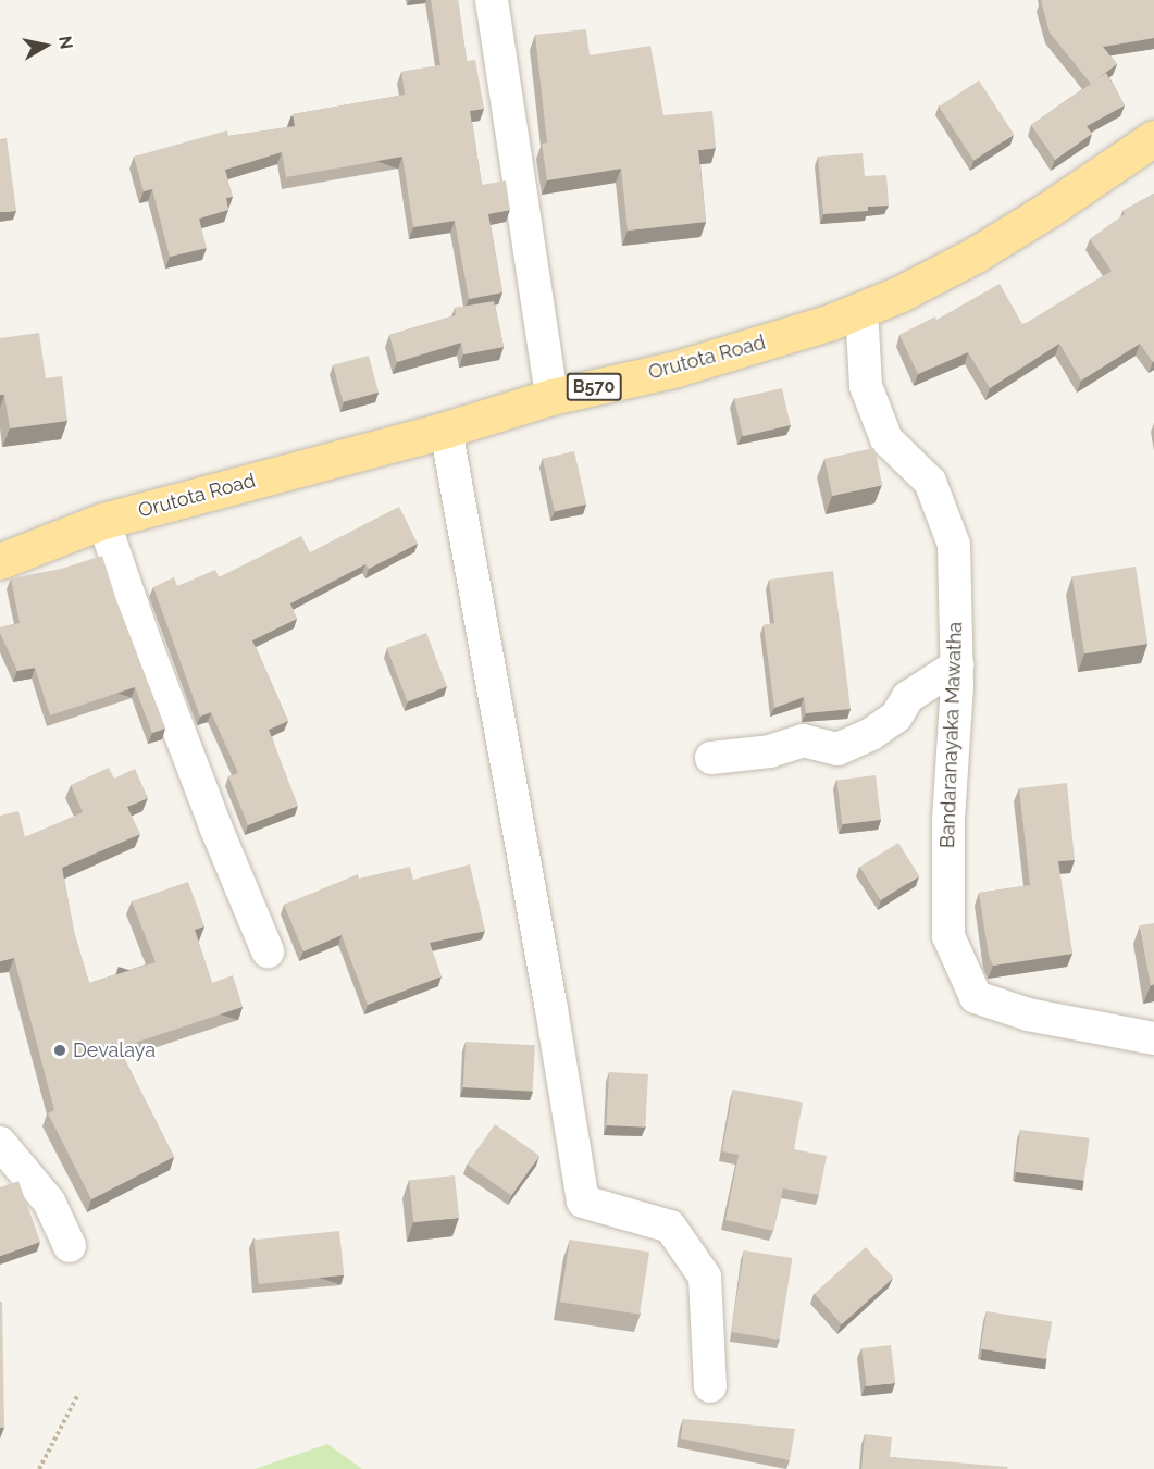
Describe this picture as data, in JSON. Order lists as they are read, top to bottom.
{
  "streets": {
    "main road": ["Orutota Road", "B570"],
    "street": ["Bandaranayaka Mawatha"]
  },
  "crossings": [
    ["Orutota Road", "Bandaranayaka Mawatha"]
  ],
  "places": ["Devalaya"],
  "north": "right"
}
